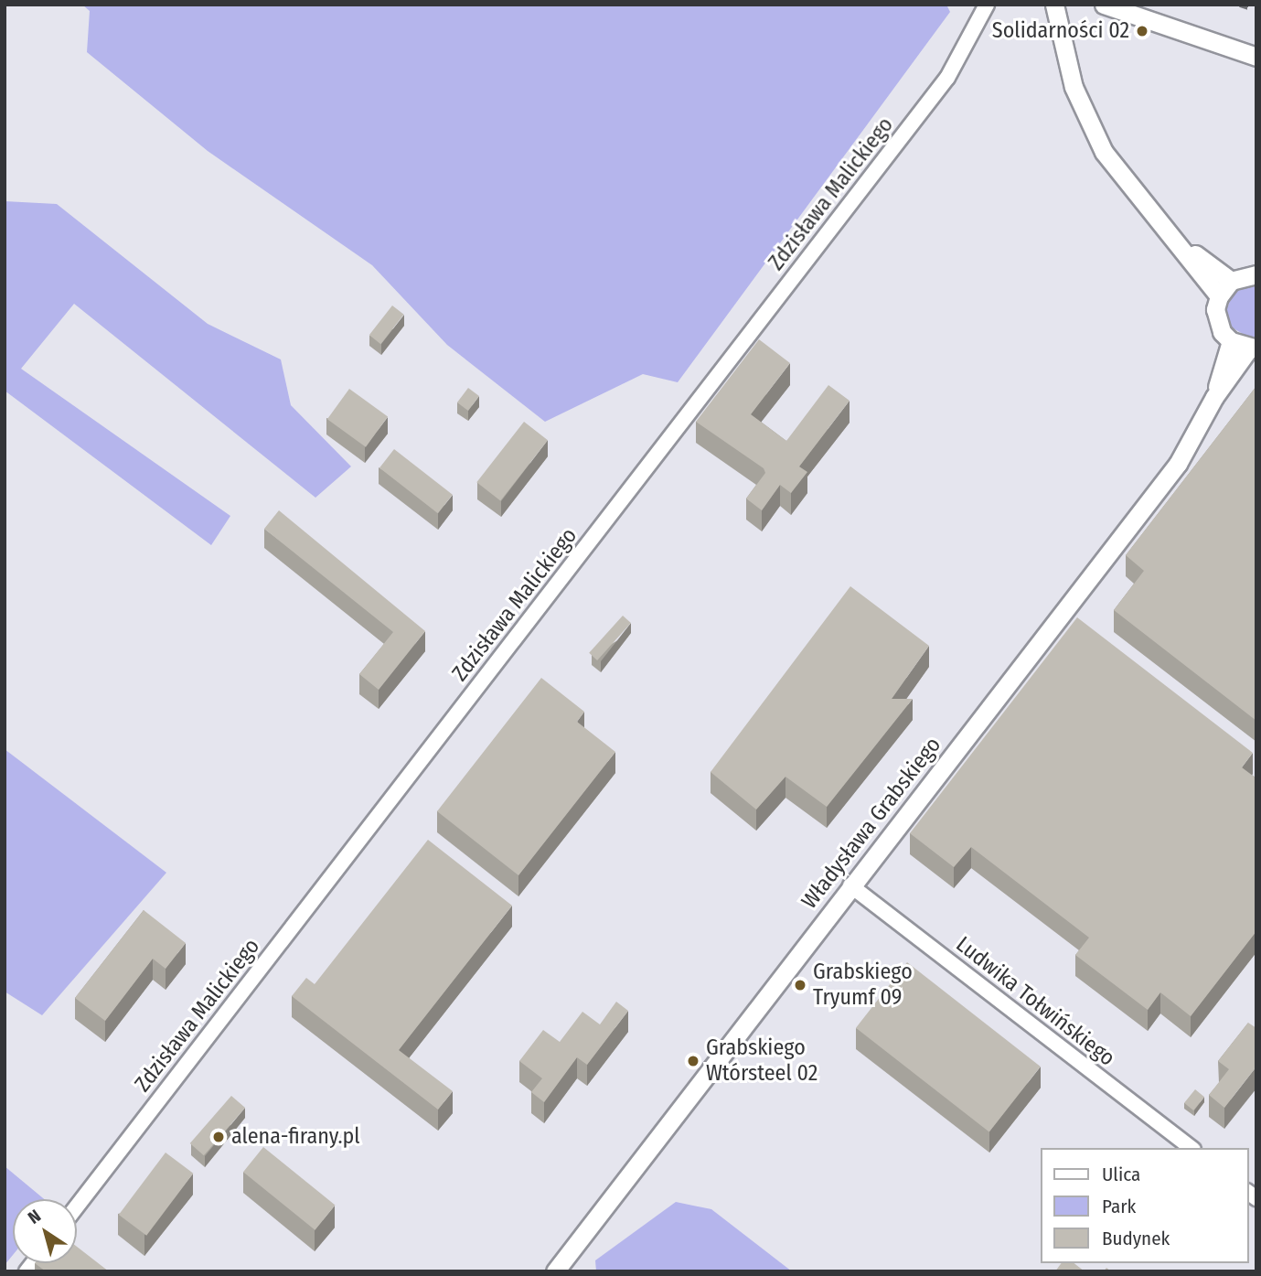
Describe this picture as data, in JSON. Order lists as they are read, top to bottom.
{
  "streets": {
    "street": ["Zdzisława Malickiego", "Władysława Grabskiego", "Ludwika Tołwińskiego"]
  },
  "crossings": [
    ["Władysława Grabskiego", "Ludwika Tołwińskiego"]
  ],
  "places": [
    "Solidarności 02",
    "Grabskiego Tryumf 09",
    "Grabskiego Wtórsteel 02",
    "alena-firany.pl"
  ],
  "legend": ["Ulica", "Park", "Budynek"],
  "north": "top left"
}
